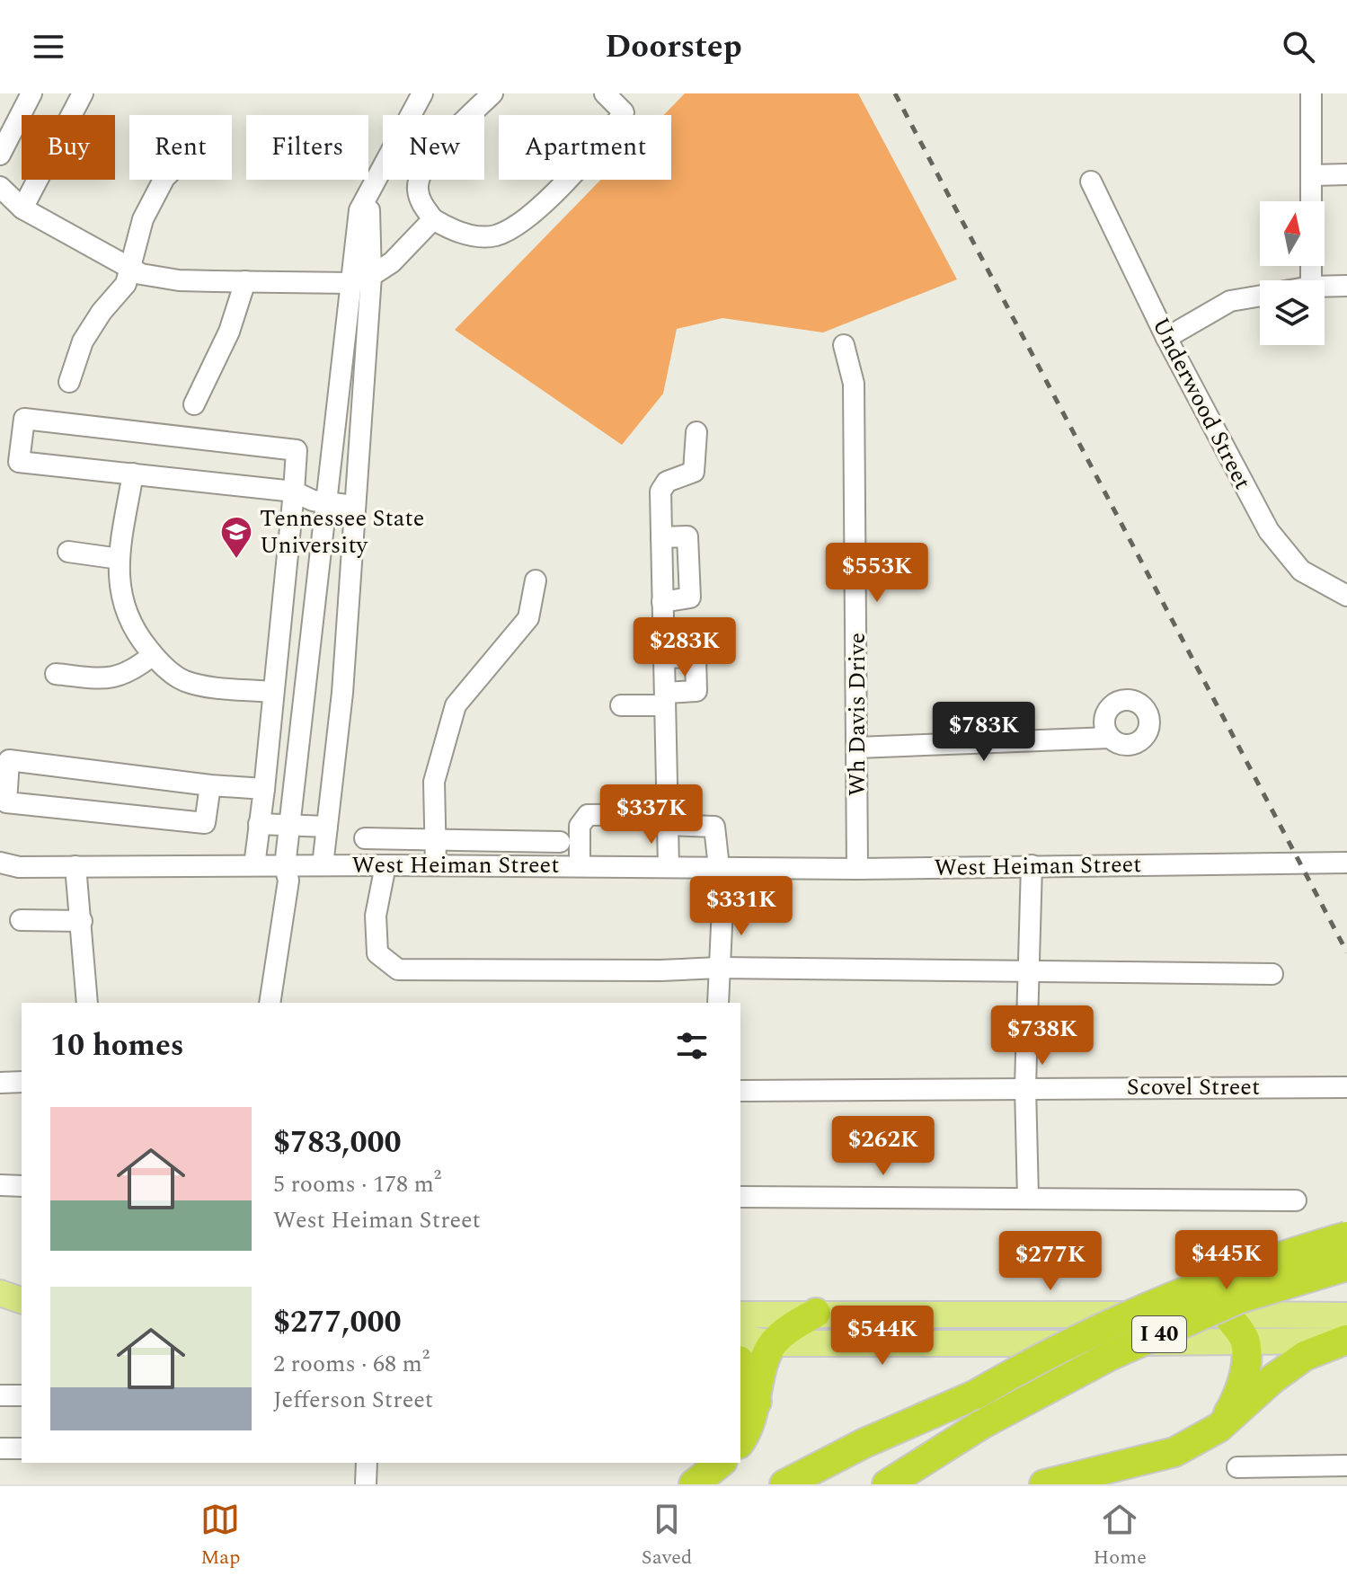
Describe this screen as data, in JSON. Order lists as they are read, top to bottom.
{
  "streets": {
    "highway": ["I 40"],
    "street": [
      "Underwood Street",
      "Wh Davis Drive",
      "West Heiman Street",
      "Scovel Street"
    ]
  },
  "crossings": [
    ["Wh Davis Drive", "West Heiman Street"]
  ],
  "places": {
    "school or university": ["Tennessee State University"]
  },
  "north": "top",
  "page": {
    "header": "Doorstep",
    "chip": [
      "Buy",
      "Rent",
      "Filters",
      "New",
      "Apartment"
    ],
    "price": [
      "$553K",
      "$283K",
      "$783K",
      "$337K",
      "$331K",
      "$738K",
      "$262K",
      "$445K",
      "$277K",
      "$544K"
    ],
    "heading": "10 homes",
    "list": [
      {
        "name": "$783,000",
        "note": "5 rooms · 178 m² · West Heiman Street"
      },
      {
        "name": "$277,000",
        "note": "2 rooms · 68 m² · Jefferson Street"
      }
    ],
    "tabs": ["Map", "Saved", "Home"]
  }
}
